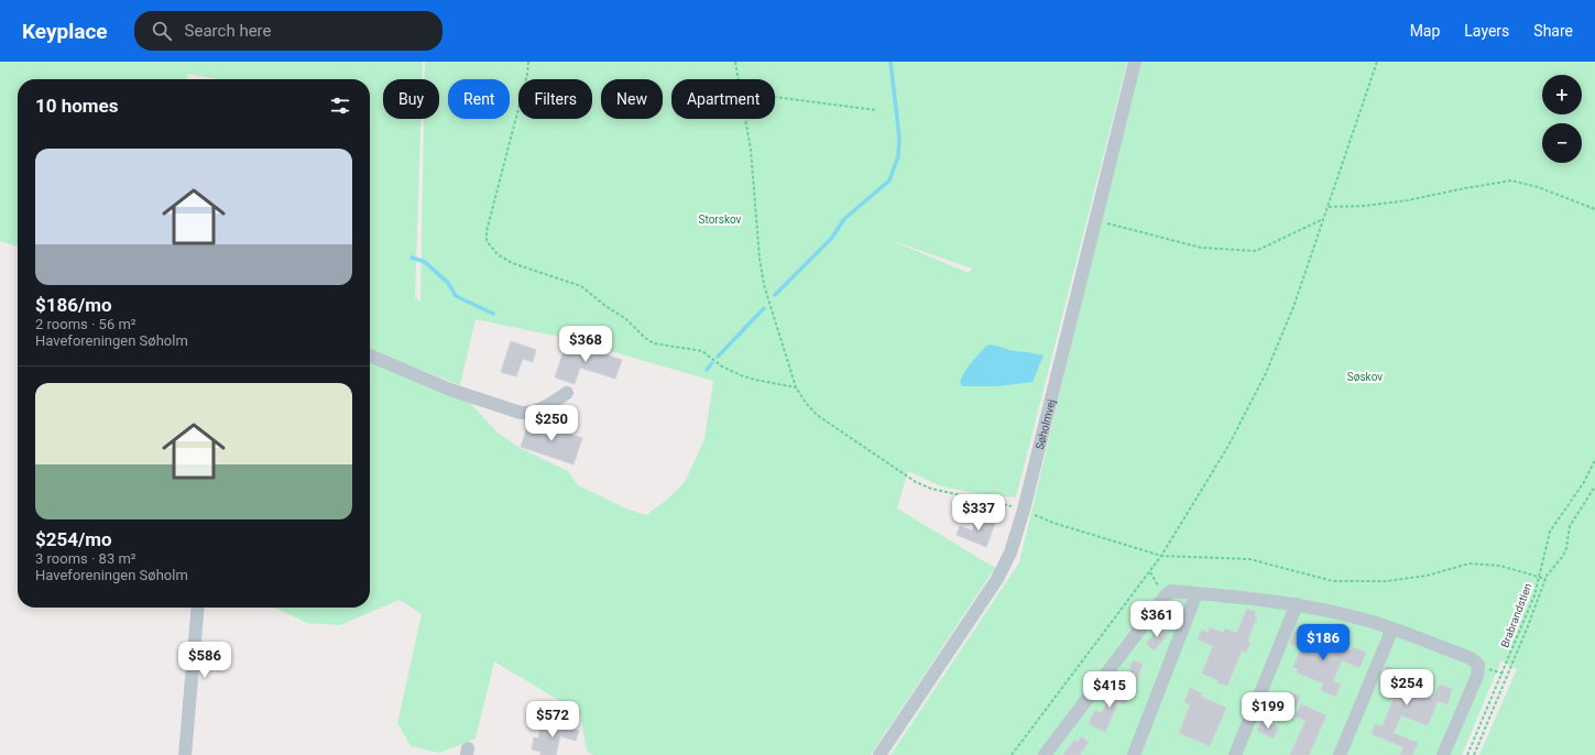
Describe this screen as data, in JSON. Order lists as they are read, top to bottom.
{
  "streets": {
    "street": ["Søholmvej"],
    "path": ["Brabrandstien"]
  },
  "parks": ["Storskov", "Søskov"],
  "page": {
    "header": "Keyplace",
    "search": "Search here",
    "nav": ["Map", "Layers", "Share"],
    "map_buttons": ["+", "−"],
    "chip": [
      "Buy",
      "Rent",
      "Filters",
      "New",
      "Apartment"
    ],
    "heading": "10 homes",
    "list": [
      {
        "name": "$186/mo",
        "note": "2 rooms · 56 m² · Haveforeningen Søholm"
      },
      {
        "name": "$254/mo",
        "note": "3 rooms · 83 m² · Haveforeningen Søholm"
      }
    ],
    "price": [
      "$368",
      "$250",
      "$337",
      "$361",
      "$186",
      "$586",
      "$254",
      "$415",
      "$199",
      "$572"
    ]
  }
}
